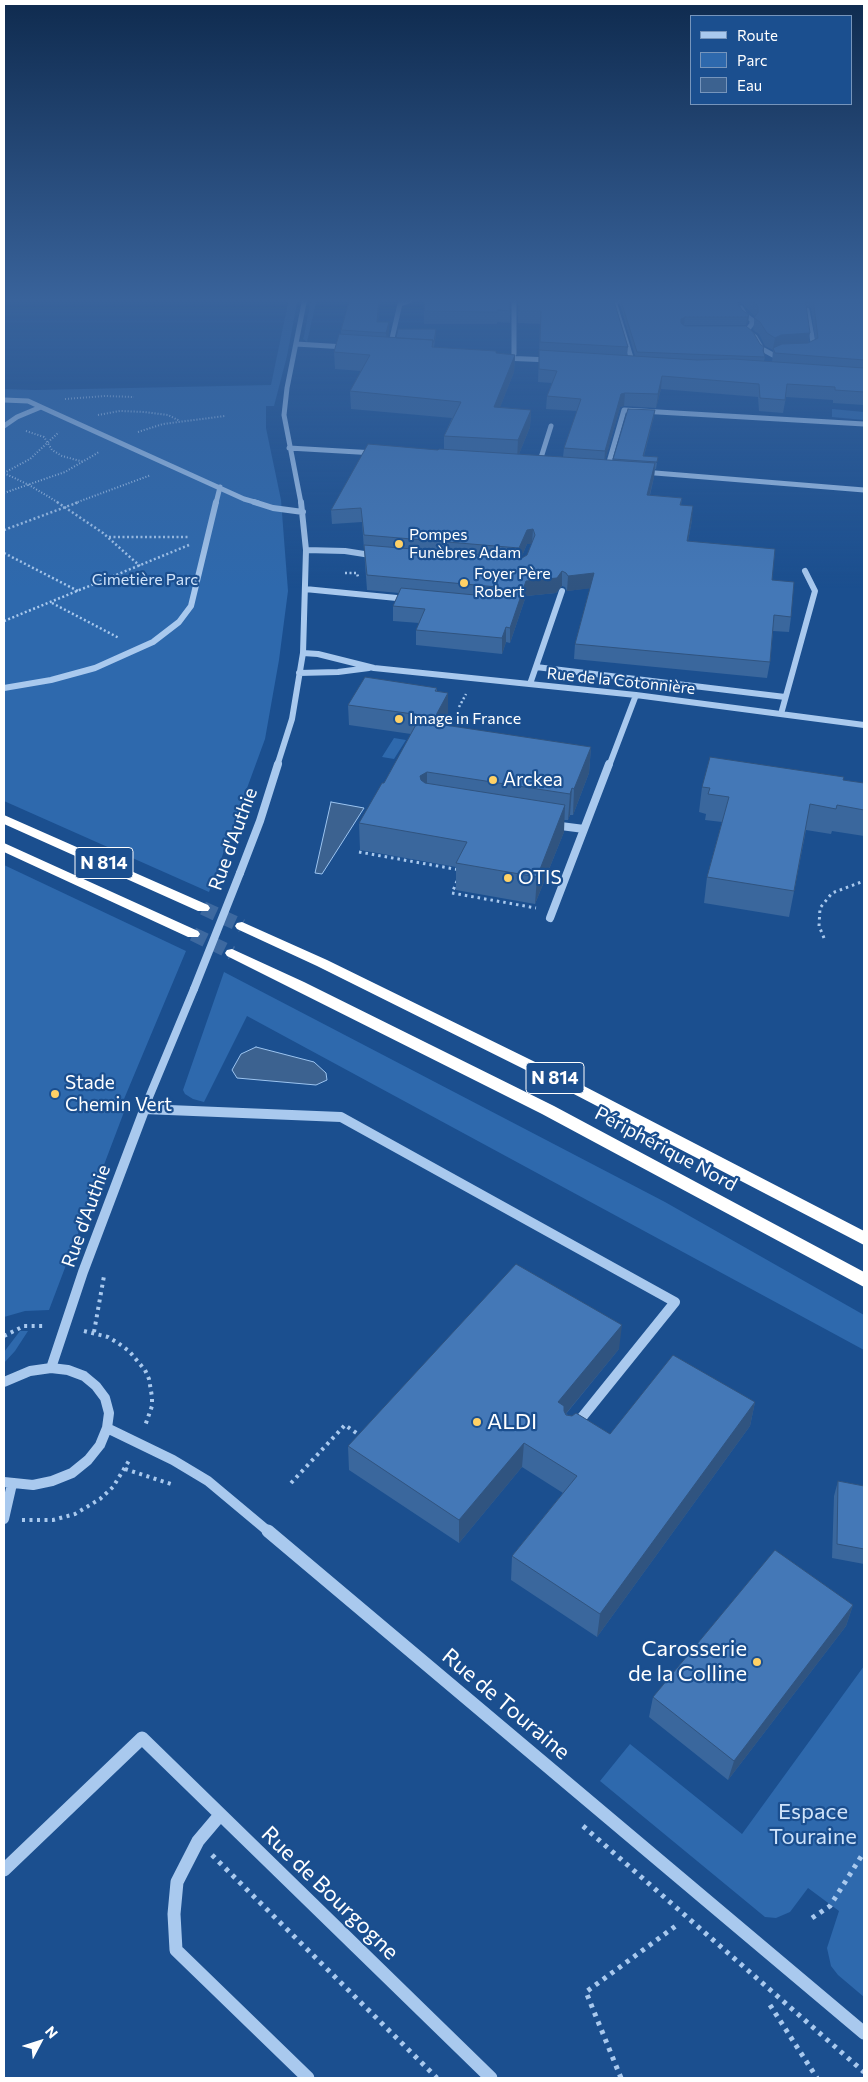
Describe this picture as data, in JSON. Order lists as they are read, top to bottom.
{
  "streets": {
    "highway": ["N 814", "Périphérique Nord"],
    "street": [
      "Rue de la Cotonnière",
      "Rue d'Authie",
      "Rue de Touraine",
      "Rue de Bourgogne"
    ]
  },
  "crossings": [
    ["Rue de la Cotonnière", "Rue d'Authie"]
  ],
  "parks": ["Cimetière Parc", "Espace Touraine"],
  "places": [
    "Pompes Funèbres Adam",
    "Foyer Père Robert",
    "Image in France",
    "Arckea",
    "OTIS",
    "Stade Chemin Vert",
    "ALDI",
    "Carosserie de la Colline"
  ],
  "legend": ["Route", "Parc", "Eau"],
  "north": "top right"
}
